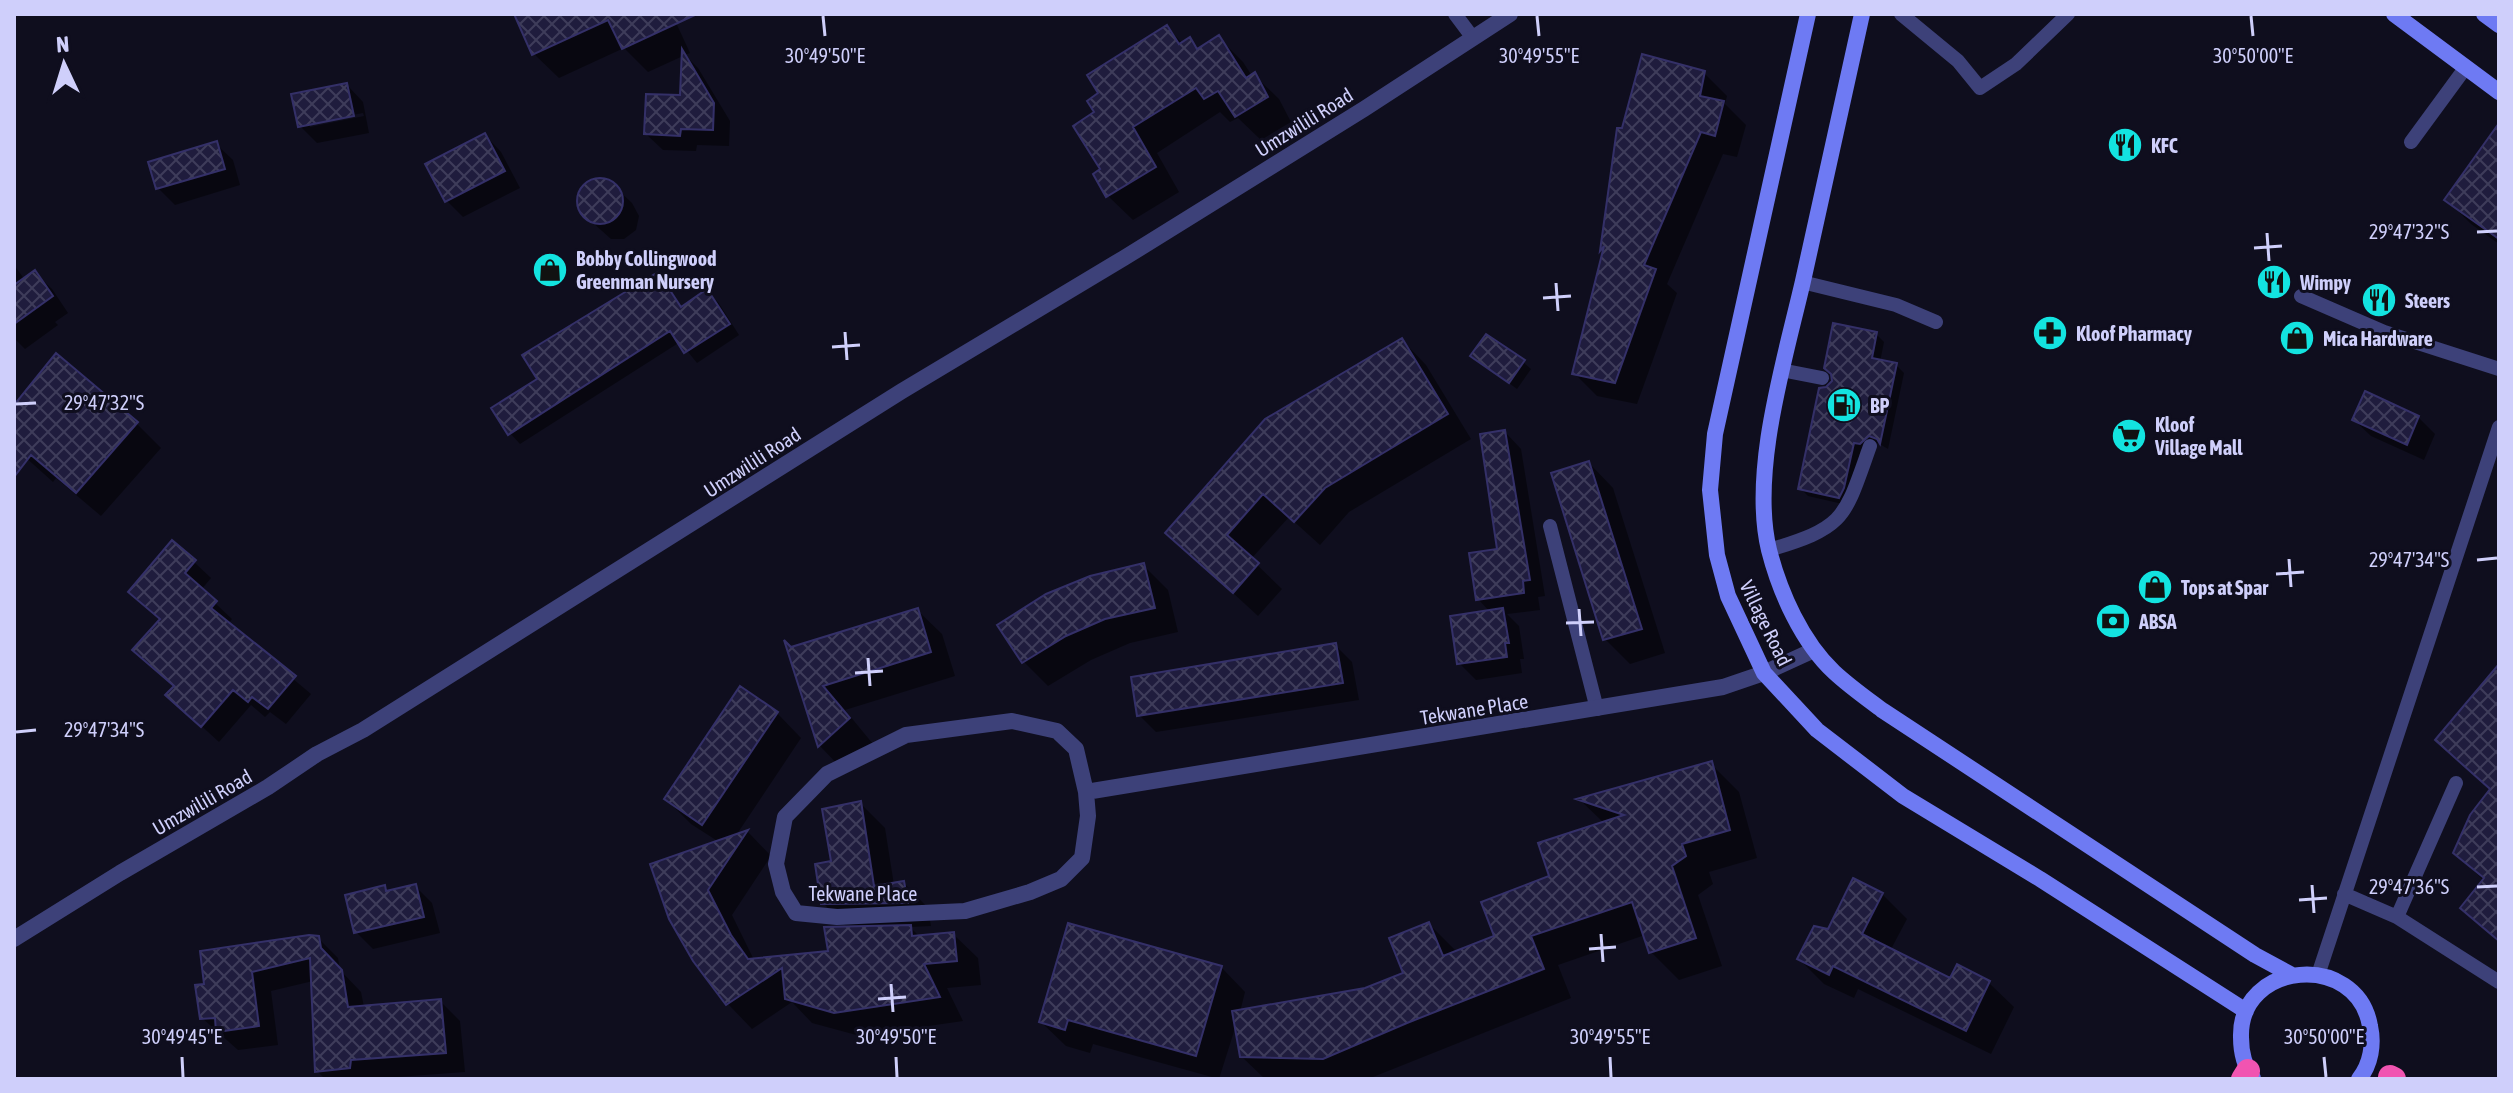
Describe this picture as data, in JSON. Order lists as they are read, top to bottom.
{
  "streets": {
    "street": ["Umzwilili Road", "Village Road", "Tekwane Place"]
  },
  "crossings": [
    ["Village Road", "Tekwane Place"]
  ],
  "places": {
    "restaurant": ["KFC", "Wimpy", "Steers"],
    "shop": ["Bobby Collingwood Greenman Nursery", "Mica Hardware", "Tops at Spar"],
    "pharmacy": ["Kloof Pharmacy"],
    "fuel station": ["BP"],
    "supermarket": ["Kloof Village Mall"],
    "bank": ["ABSA"]
  },
  "north": "top",
  "coordinates": [
    "30°49'50\"E",
    "30°49'55\"E",
    "30°50'00\"E",
    "29°47'32\"S",
    "29°47'34\"S",
    "29°47'36\"S",
    "30°49'45\"E"
  ]
}
